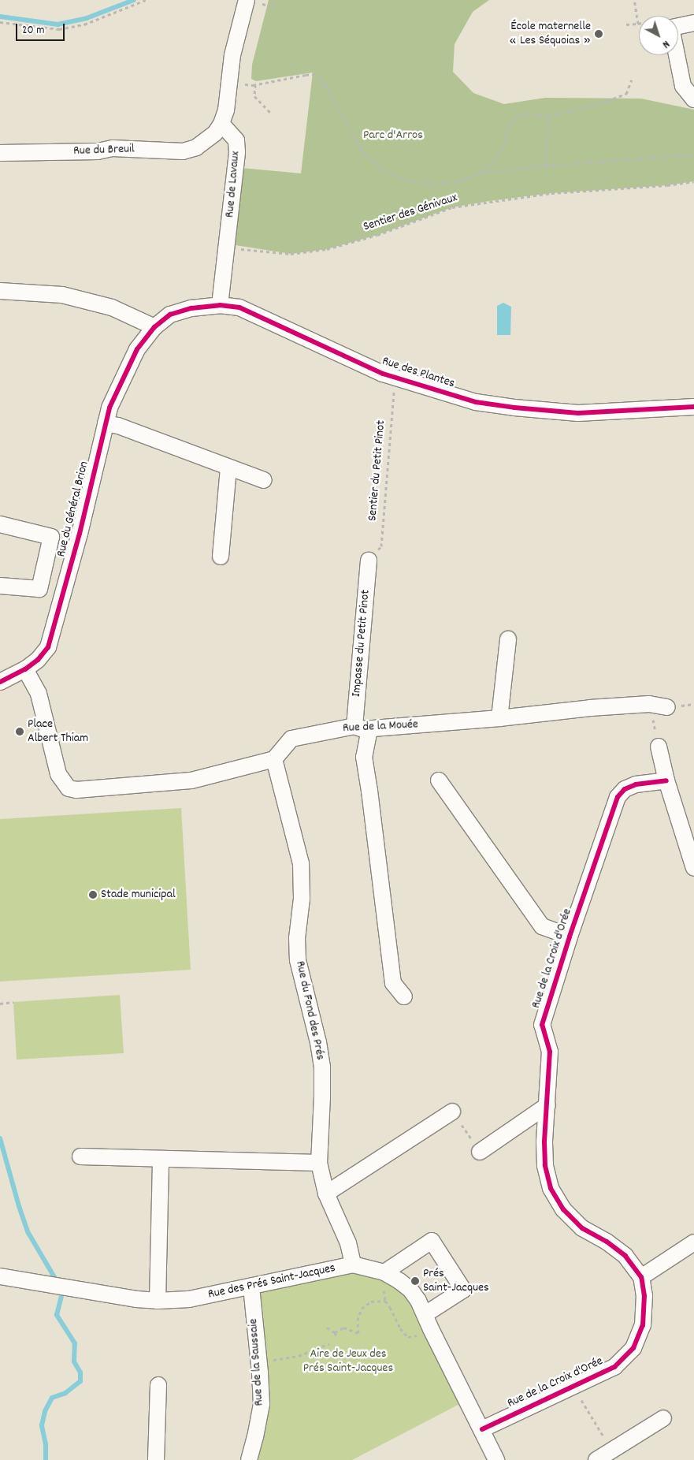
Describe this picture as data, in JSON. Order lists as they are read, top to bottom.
{
  "streets": {
    "street": [
      "Rue du Breuil",
      "Rue de Lavaux",
      "Rue des Plantes",
      "Rue du Général Brion",
      "Impasse du Petit Pinot",
      "Rue de la Mouée",
      "Rue de la Croix d'Orée",
      "Rue du Fond des Prés",
      "Rue des Prés Saint-Jacques",
      "Rue de la Saussaie"
    ],
    "path": ["Sentier des Génivaux", "Sentier du Petit Pinot"]
  },
  "crossings": [
    ["Rue du Breuil", "Rue de Lavaux"],
    ["Rue de Lavaux", "Sentier des Génivaux"],
    ["Rue de Lavaux", "Rue des Plantes"],
    ["Rue des Plantes", "Sentier du Petit Pinot"],
    ["Rue des Plantes", "Rue du Général Brion"],
    ["Sentier du Petit Pinot", "Impasse du Petit Pinot"],
    ["Impasse du Petit Pinot", "Rue de la Mouée"],
    ["Rue de la Mouée", "Rue du Fond des Prés"],
    ["Rue de la Croix d'Orée", "Rue des Prés Saint-Jacques"],
    ["Rue du Fond des Prés", "Rue des Prés Saint-Jacques"],
    ["Rue des Prés Saint-Jacques", "Rue de la Saussaie"]
  ],
  "parks": ["Parc d'Arros", "Aire de Jeux des Prés Saint-Jacques"],
  "places": [
    "École maternelle « Les Séquoias »",
    "Place Albert Thiam",
    "Stade municipal",
    "Prés Saint-Jacques"
  ],
  "scale_bar": "20 m",
  "north": "bottom right"
}
